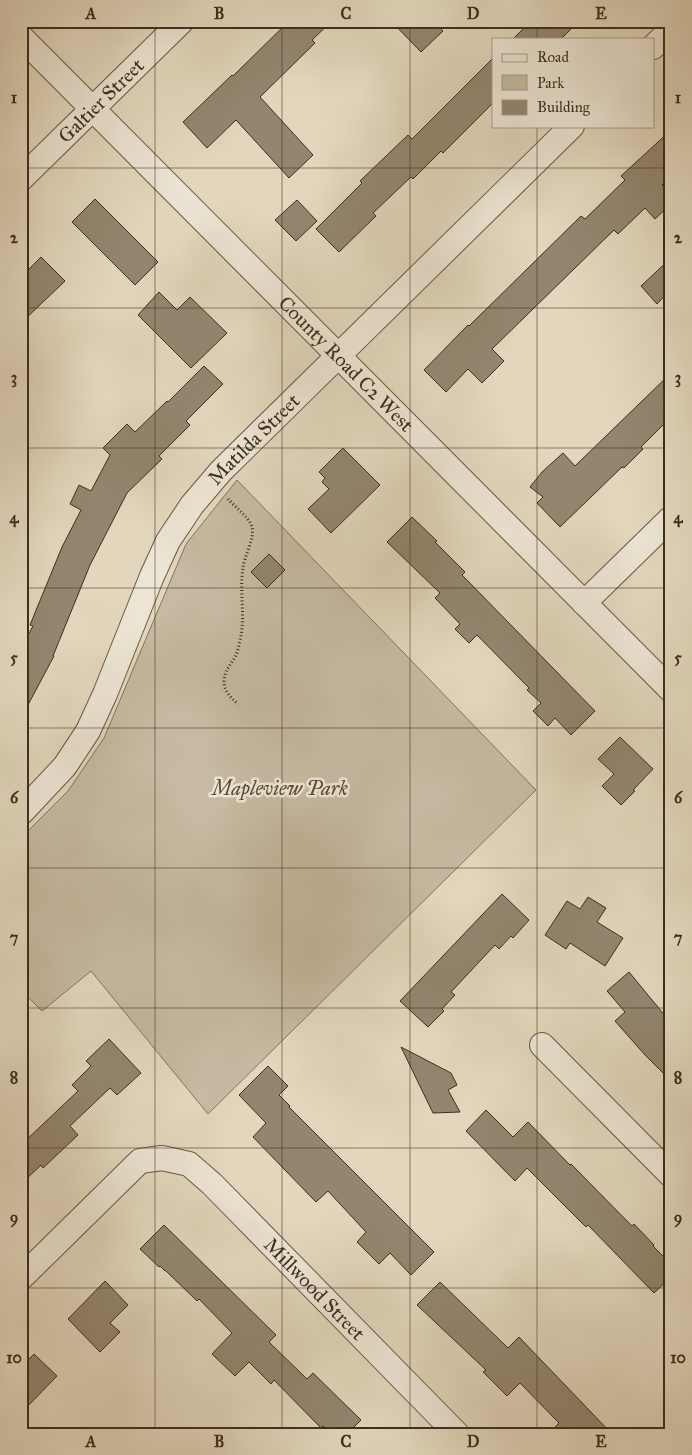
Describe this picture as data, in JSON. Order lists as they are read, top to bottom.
{
  "streets": {
    "street": [
      "Galtier Street",
      "County Road C2 West",
      "Matilda Street",
      "Millwood Street"
    ]
  },
  "crossings": [
    ["Galtier Street", "County Road C2 West"],
    ["County Road C2 West", "Matilda Street"]
  ],
  "parks": ["Mapleview Park"],
  "legend": ["Road", "Park", "Building"],
  "grid": {
    "columns": [
      "A",
      "B",
      "C",
      "D",
      "E"
    ],
    "rows": [
      "1",
      "2",
      "3",
      "4",
      "5",
      "6",
      "7",
      "8",
      "9",
      "10"
    ]
  }
}
